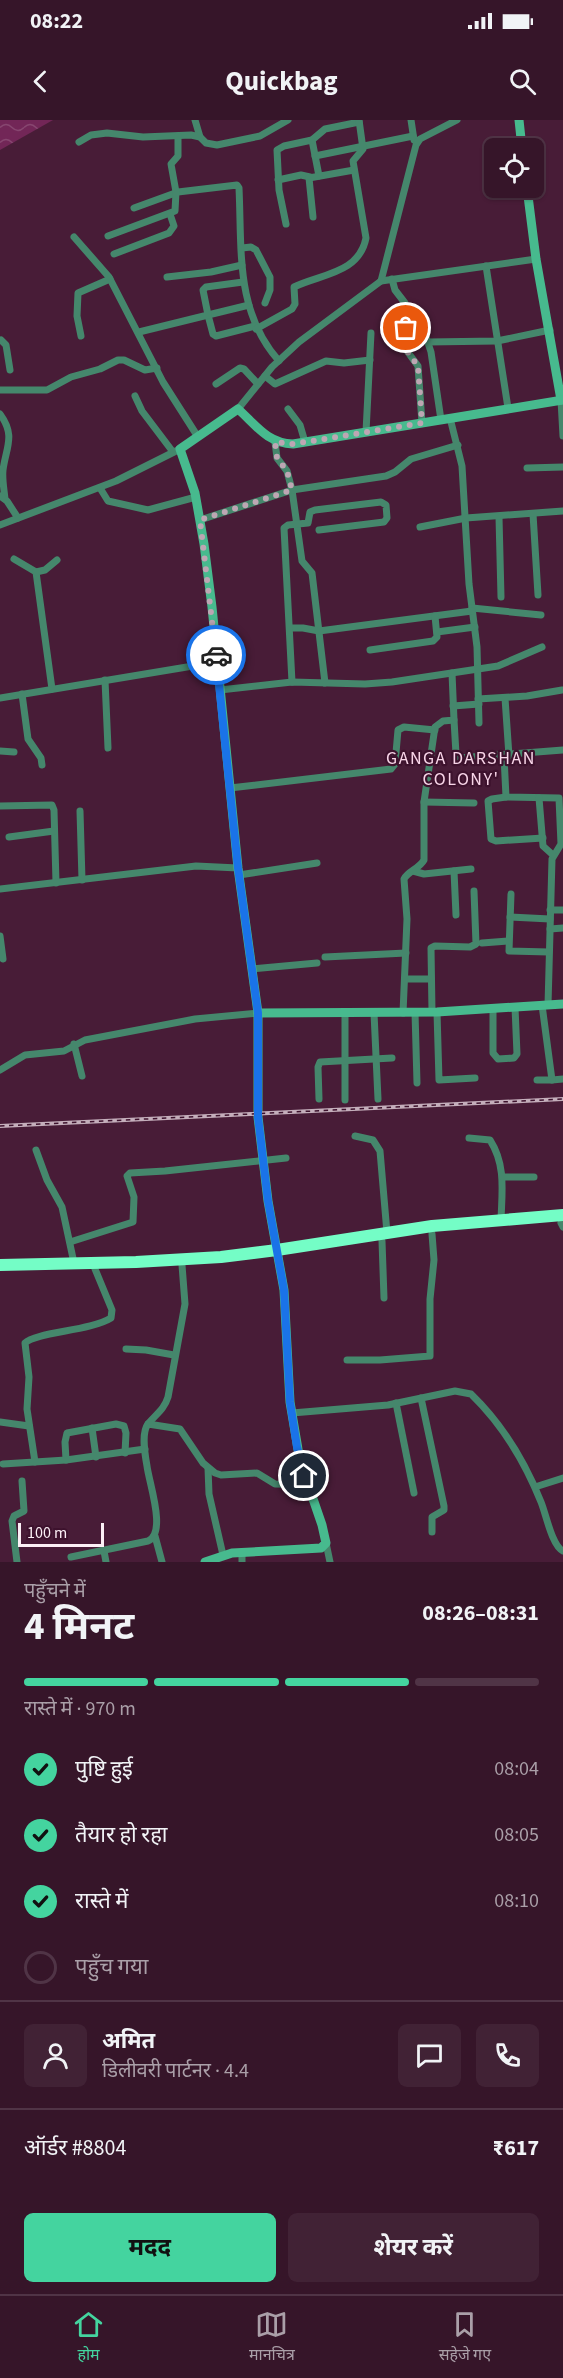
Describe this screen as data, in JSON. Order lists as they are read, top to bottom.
{
  "districts": ["GANGA DARSHAN COLONY'"],
  "scale_bar": "100 m",
  "page": {
    "status": "08:22",
    "header": "Quickbag",
    "scale": "100 m",
    "heading": ["4 मिनट", "पहुँचने में", "08:26–08:31"],
    "panel": [
      "अमित",
      "डिलीवरी पार्टनर · 4.4",
      "ऑर्डर #8804",
      "₹617"
    ],
    "bar": "रास्ते में · 970 m",
    "list": [
      ["पुष्टि हुई", "08:04"],
      ["तैयार हो रहा", "08:05"],
      ["रास्ते में", "08:10"],
      "पहुँच गया"
    ],
    "buttons": ["मदद", "शेयर करें"],
    "tabs": ["होम", "मानचित्र", "सहेजे गए"]
  }
}
